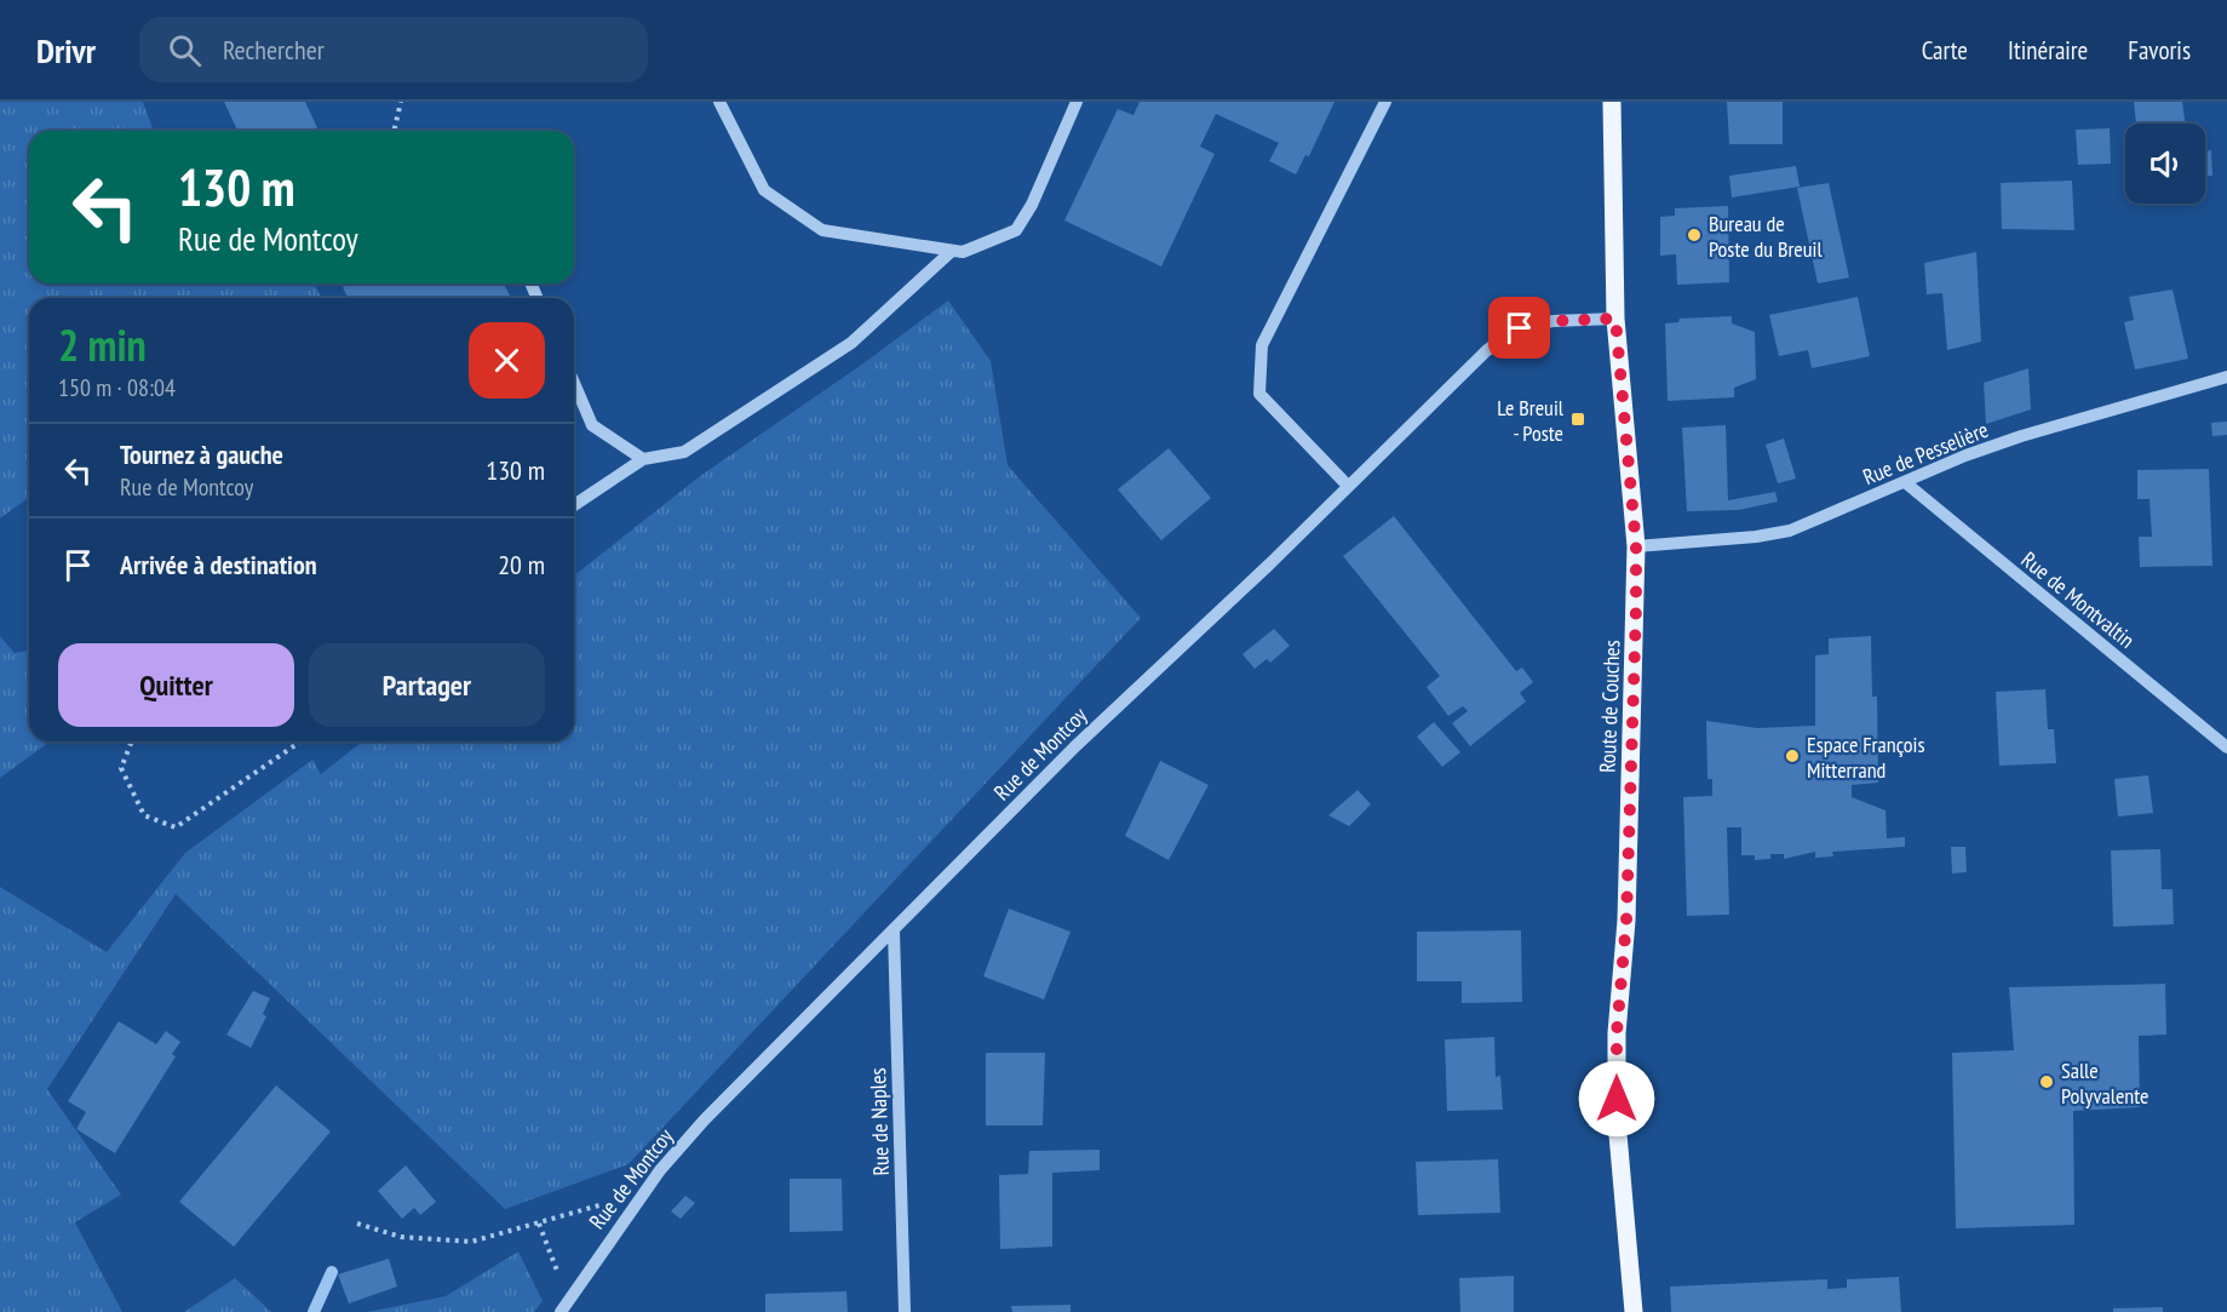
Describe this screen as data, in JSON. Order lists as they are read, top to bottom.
{
  "streets": {
    "main road": ["Route de Couches"],
    "street": [
      "Rue de Pesselière",
      "Rue de Montvaltin",
      "Rue de Montcoy",
      "Rue de Naples"
    ]
  },
  "crossings": [
    ["Rue de Pesselière", "Rue de Montvaltin"],
    ["Rue de Pesselière", "Route de Couches"],
    ["Route de Couches", "Rue de Montcoy"],
    ["Rue de Montcoy", "Rue de Naples"]
  ],
  "places": {
    "other": ["Bureau de Poste du Breuil", "Espace François Mitterrand", "Salle Polyvalente"],
    "transit": ["Le Breuil - Poste"]
  },
  "page": {
    "header": "Drivr",
    "search": "Rechercher",
    "nav": ["Carte", "Itinéraire", "Favoris"],
    "turn": ["130 m", "Rue de Montcoy"],
    "heading": ["2 min", "150 m · 08:04"],
    "list": [
      {
        "name": "Tournez à gauche",
        "note": "Rue de Montcoy",
        "value": "130 m"
      },
      {
        "name": "Arrivée à destination",
        "value": "20 m"
      }
    ],
    "buttons": ["Quitter", "Partager"]
  }
}
